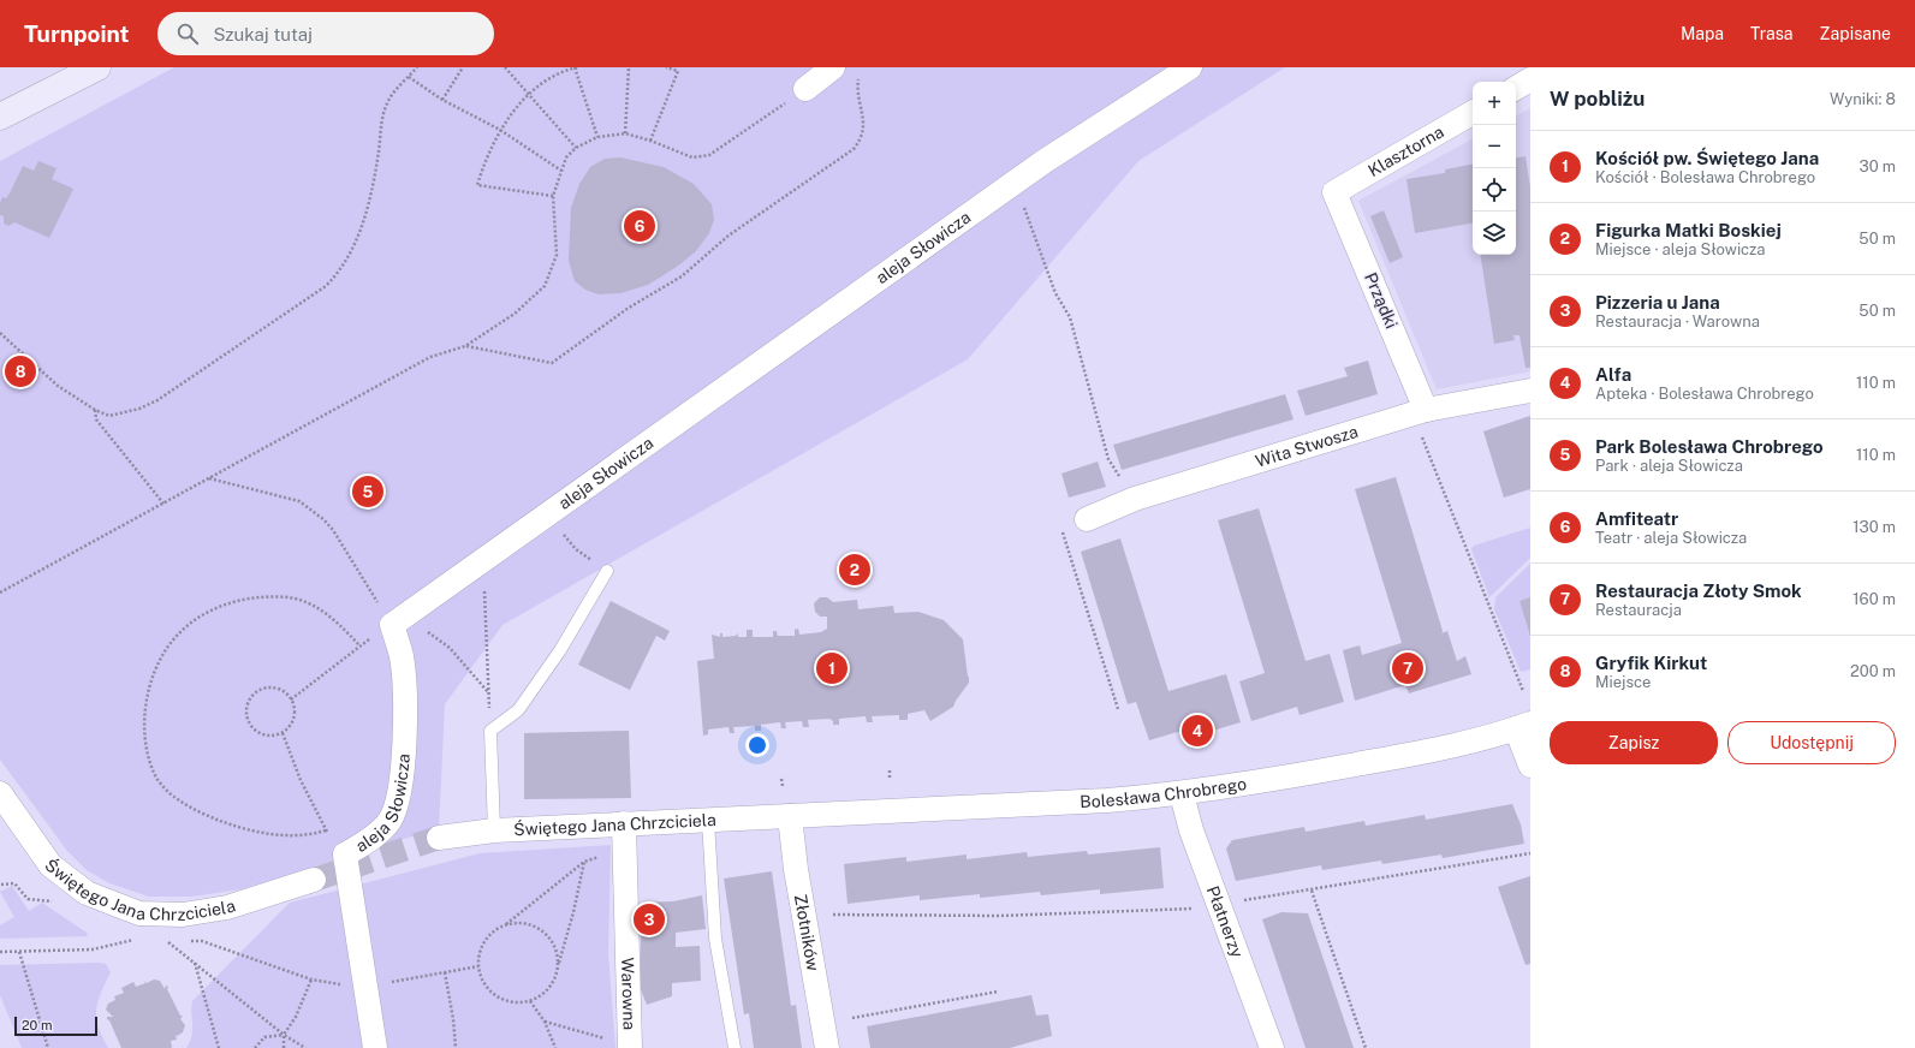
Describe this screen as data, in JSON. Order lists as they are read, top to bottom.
{
  "streets": {
    "street": [
      "Klasztorna",
      "aleja Słowicza",
      "Prządki",
      "Wita Stwosza",
      "Bolesława Chrobrego",
      "Świętego Jana Chrzciciela",
      "Płatnerzy",
      "Złotników",
      "Warowna"
    ]
  },
  "crossings": [
    ["Klasztorna", "Prządki"],
    ["Prządki", "Wita Stwosza"],
    ["Bolesława Chrobrego", "Świętego Jana Chrzciciela"],
    ["Bolesława Chrobrego", "Płatnerzy"],
    ["Bolesława Chrobrego", "Złotników"],
    ["Świętego Jana Chrzciciela", "Złotników"],
    ["Świętego Jana Chrzciciela", "Warowna"]
  ],
  "scale_bar": "20 m",
  "page": {
    "header": "Turnpoint",
    "search": "Szukaj tutaj",
    "nav": ["Mapa", "Trasa", "Zapisane"],
    "heading": ["W pobliżu", "Wyniki: 8"],
    "map_buttons": ["+", "−"],
    "list": [
      {
        "mark": "1",
        "name": "Kościół pw. Świętego Jana",
        "note": "Kościół · Bolesława Chrobrego",
        "value": "30 m"
      },
      {
        "mark": "2",
        "name": "Figurka Matki Boskiej",
        "note": "Miejsce · aleja Słowicza",
        "value": "50 m"
      },
      {
        "mark": "3",
        "name": "Pizzeria u Jana",
        "note": "Restauracja · Warowna",
        "value": "50 m"
      },
      {
        "mark": "4",
        "name": "Alfa",
        "note": "Apteka · Bolesława Chrobrego",
        "value": "110 m"
      },
      {
        "mark": "5",
        "name": "Park Bolesława Chrobrego",
        "note": "Park · aleja Słowicza",
        "value": "110 m"
      },
      {
        "mark": "6",
        "name": "Amfiteatr",
        "note": "Teatr · aleja Słowicza",
        "value": "130 m"
      },
      {
        "mark": "7",
        "name": "Restauracja Złoty Smok",
        "note": "Restauracja",
        "value": "160 m"
      },
      {
        "mark": "8",
        "name": "Gryfik Kirkut",
        "note": "Miejsce",
        "value": "200 m"
      }
    ],
    "pins": [
      "6",
      "8",
      "5",
      "2",
      "1",
      "7",
      "4",
      "3"
    ],
    "buttons": ["Zapisz", "Udostępnij"],
    "scale": "20 m"
  }
}
